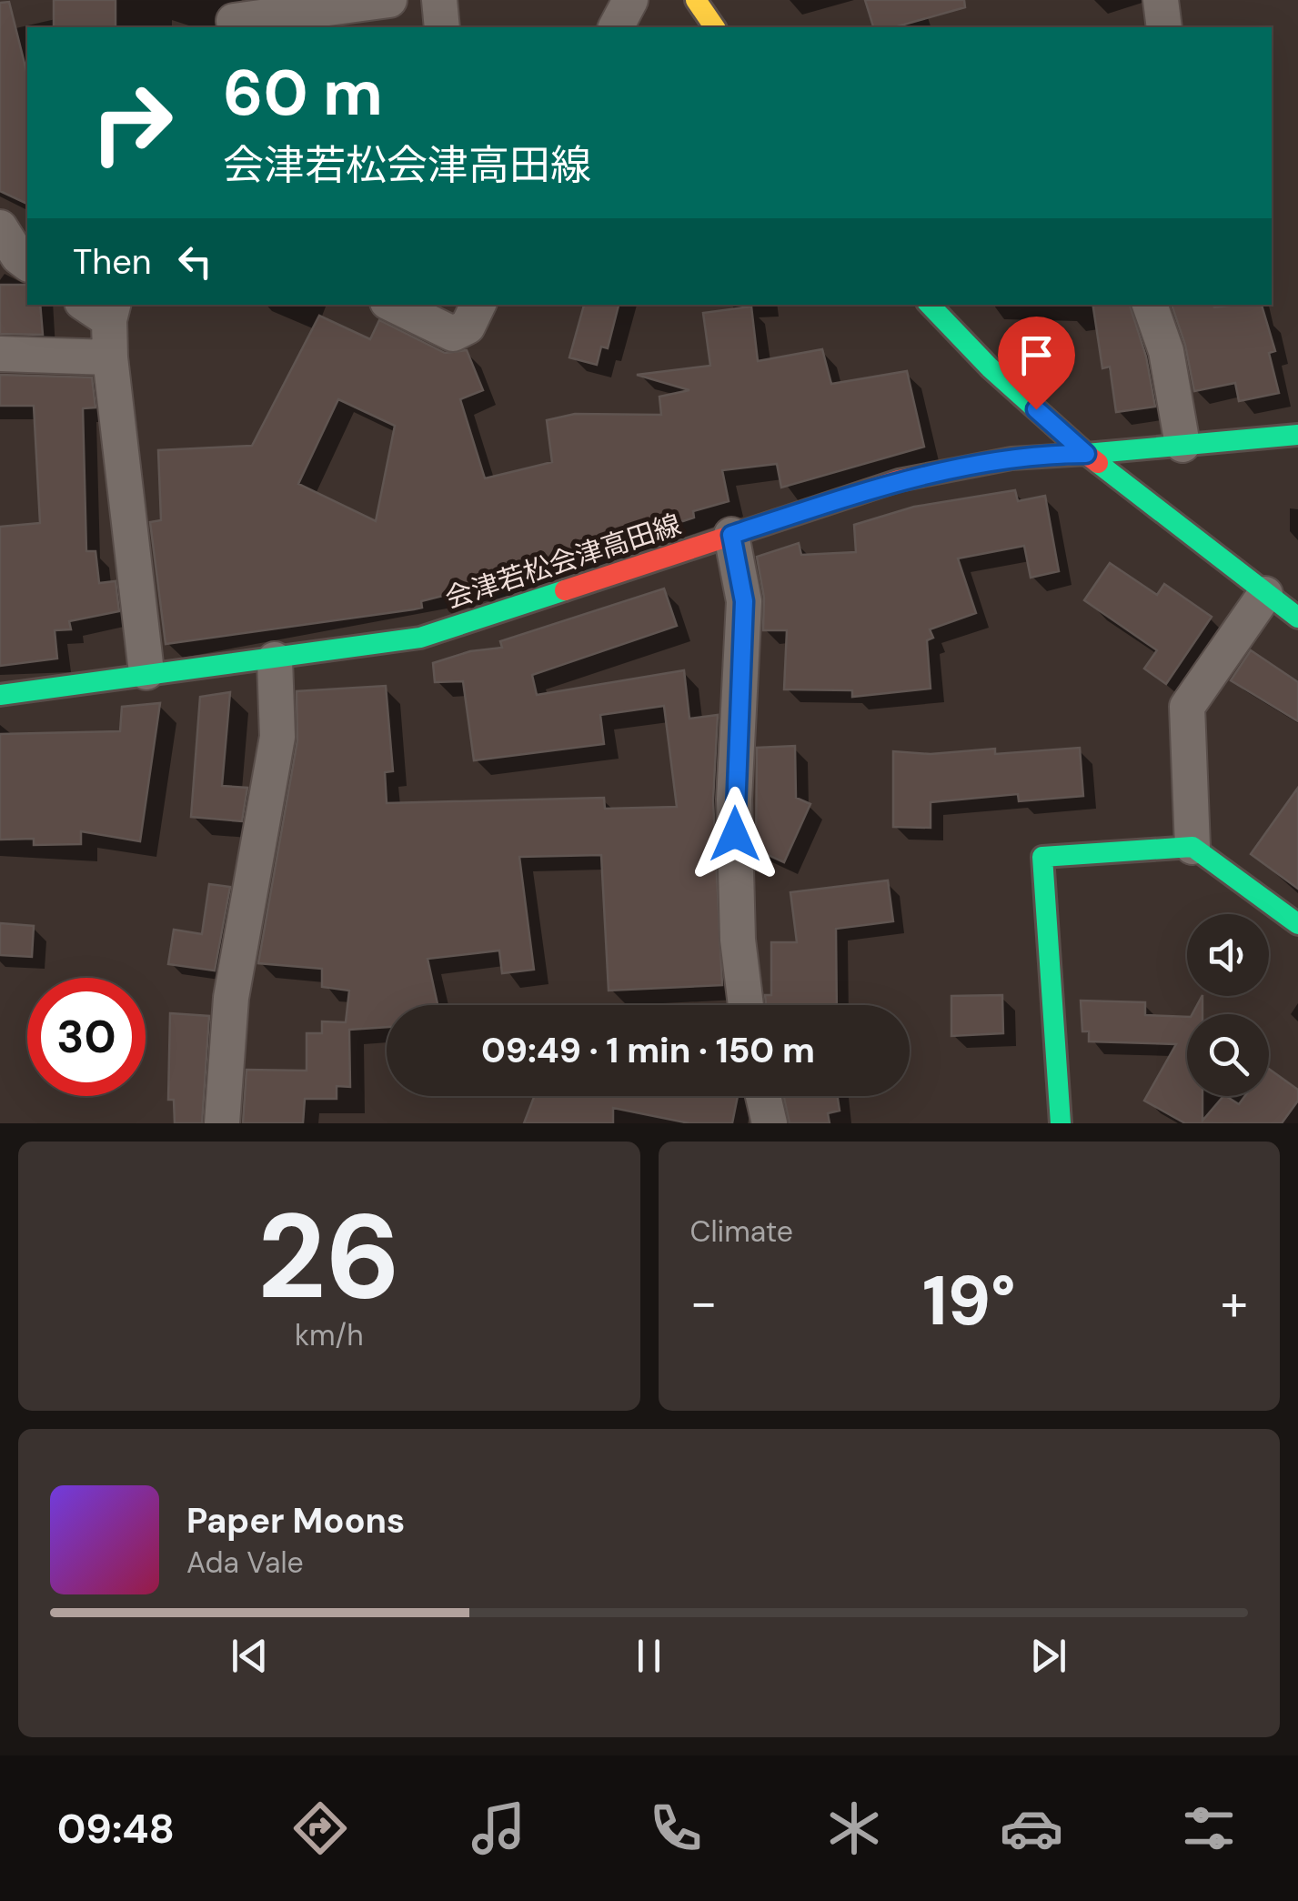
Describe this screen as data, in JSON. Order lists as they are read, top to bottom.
{
  "streets": {
    "main road": ["会津若松会津高田線"]
  },
  "page": {
    "turn": ["60 m", "会津若松会津高田線"],
    "then": "Then",
    "limit": "30",
    "trip": "09:49 · 1 min · 150 m",
    "tile": [
      ["26", "km/h"],
      "Climate"
    ],
    "heat": ["−", "19°", "+"],
    "song": ["Paper Moons", "Ada Vale"],
    "tabs": "09:48"
  }
}
